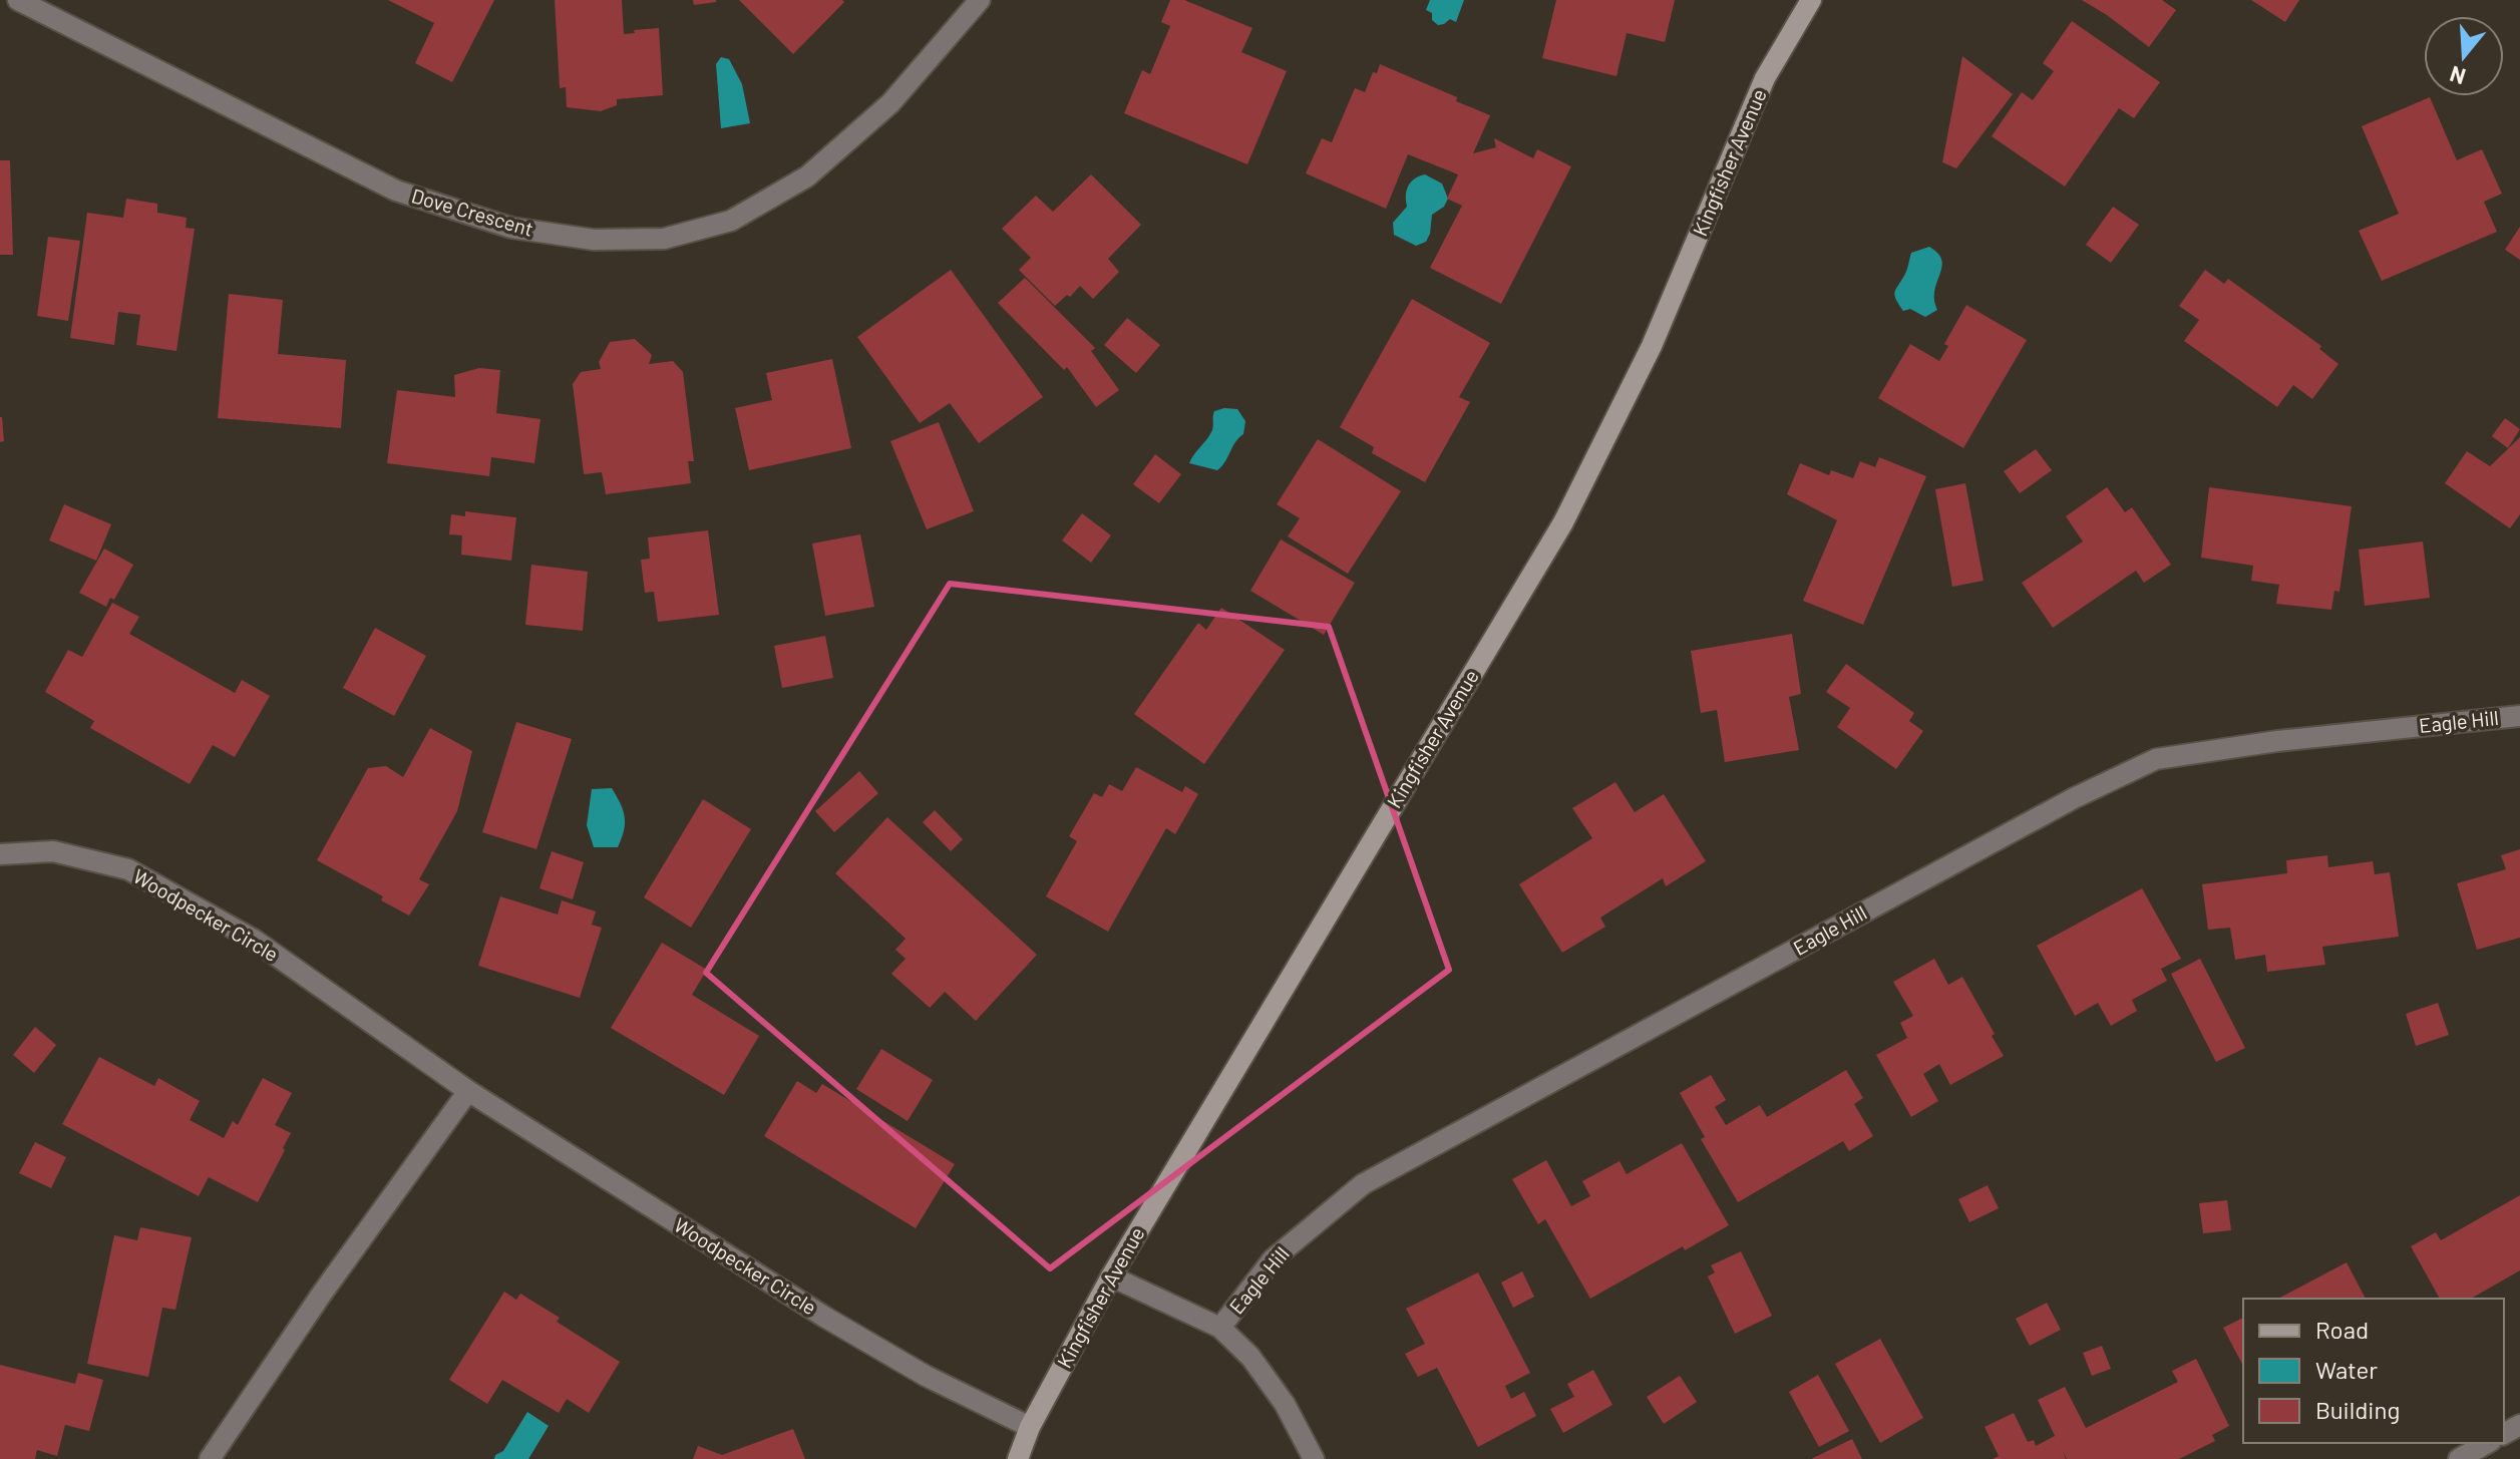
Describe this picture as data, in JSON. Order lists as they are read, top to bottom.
{
  "streets": {
    "street": [
      "Kingfisher Avenue",
      "Dove Crescent",
      "Eagle Hill",
      "Woodpecker Circle"
    ]
  },
  "crossings": [
    ["Kingfisher Avenue", "Woodpecker Circle"]
  ],
  "legend": ["Road", "Water", "Building"],
  "north": "bottom"
}
